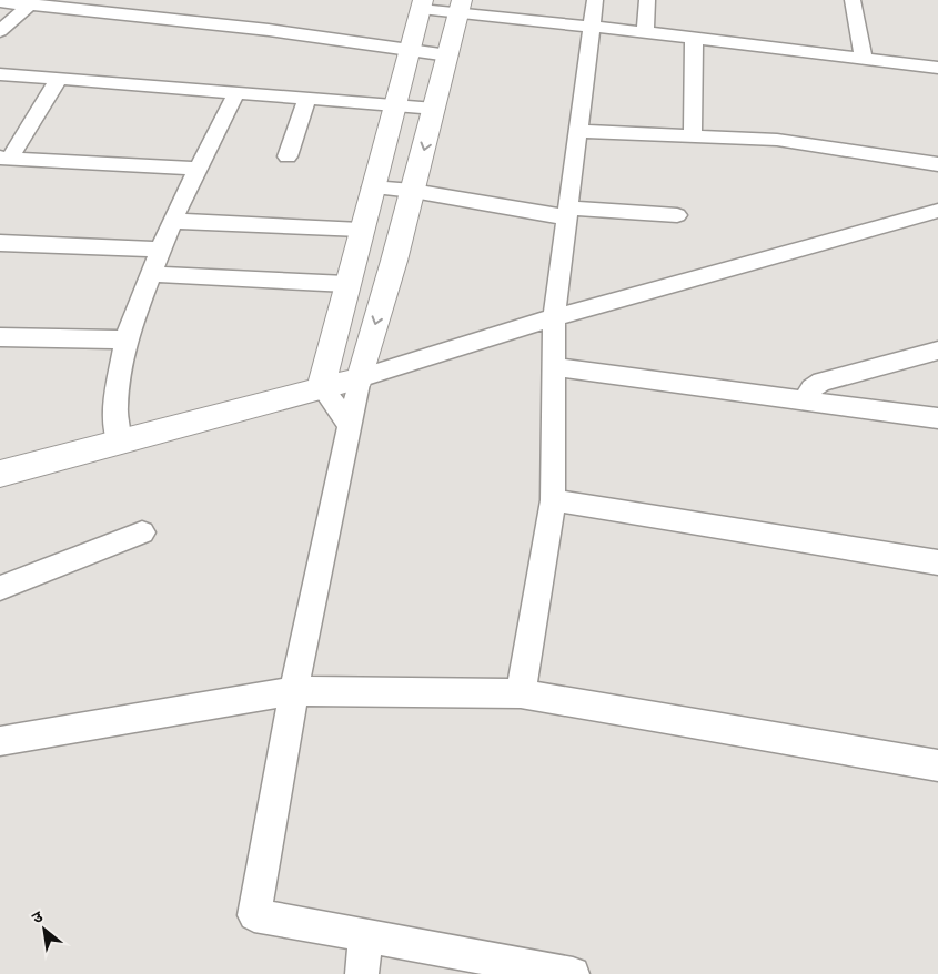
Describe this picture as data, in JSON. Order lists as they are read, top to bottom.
{
  "north": "top left"
}
